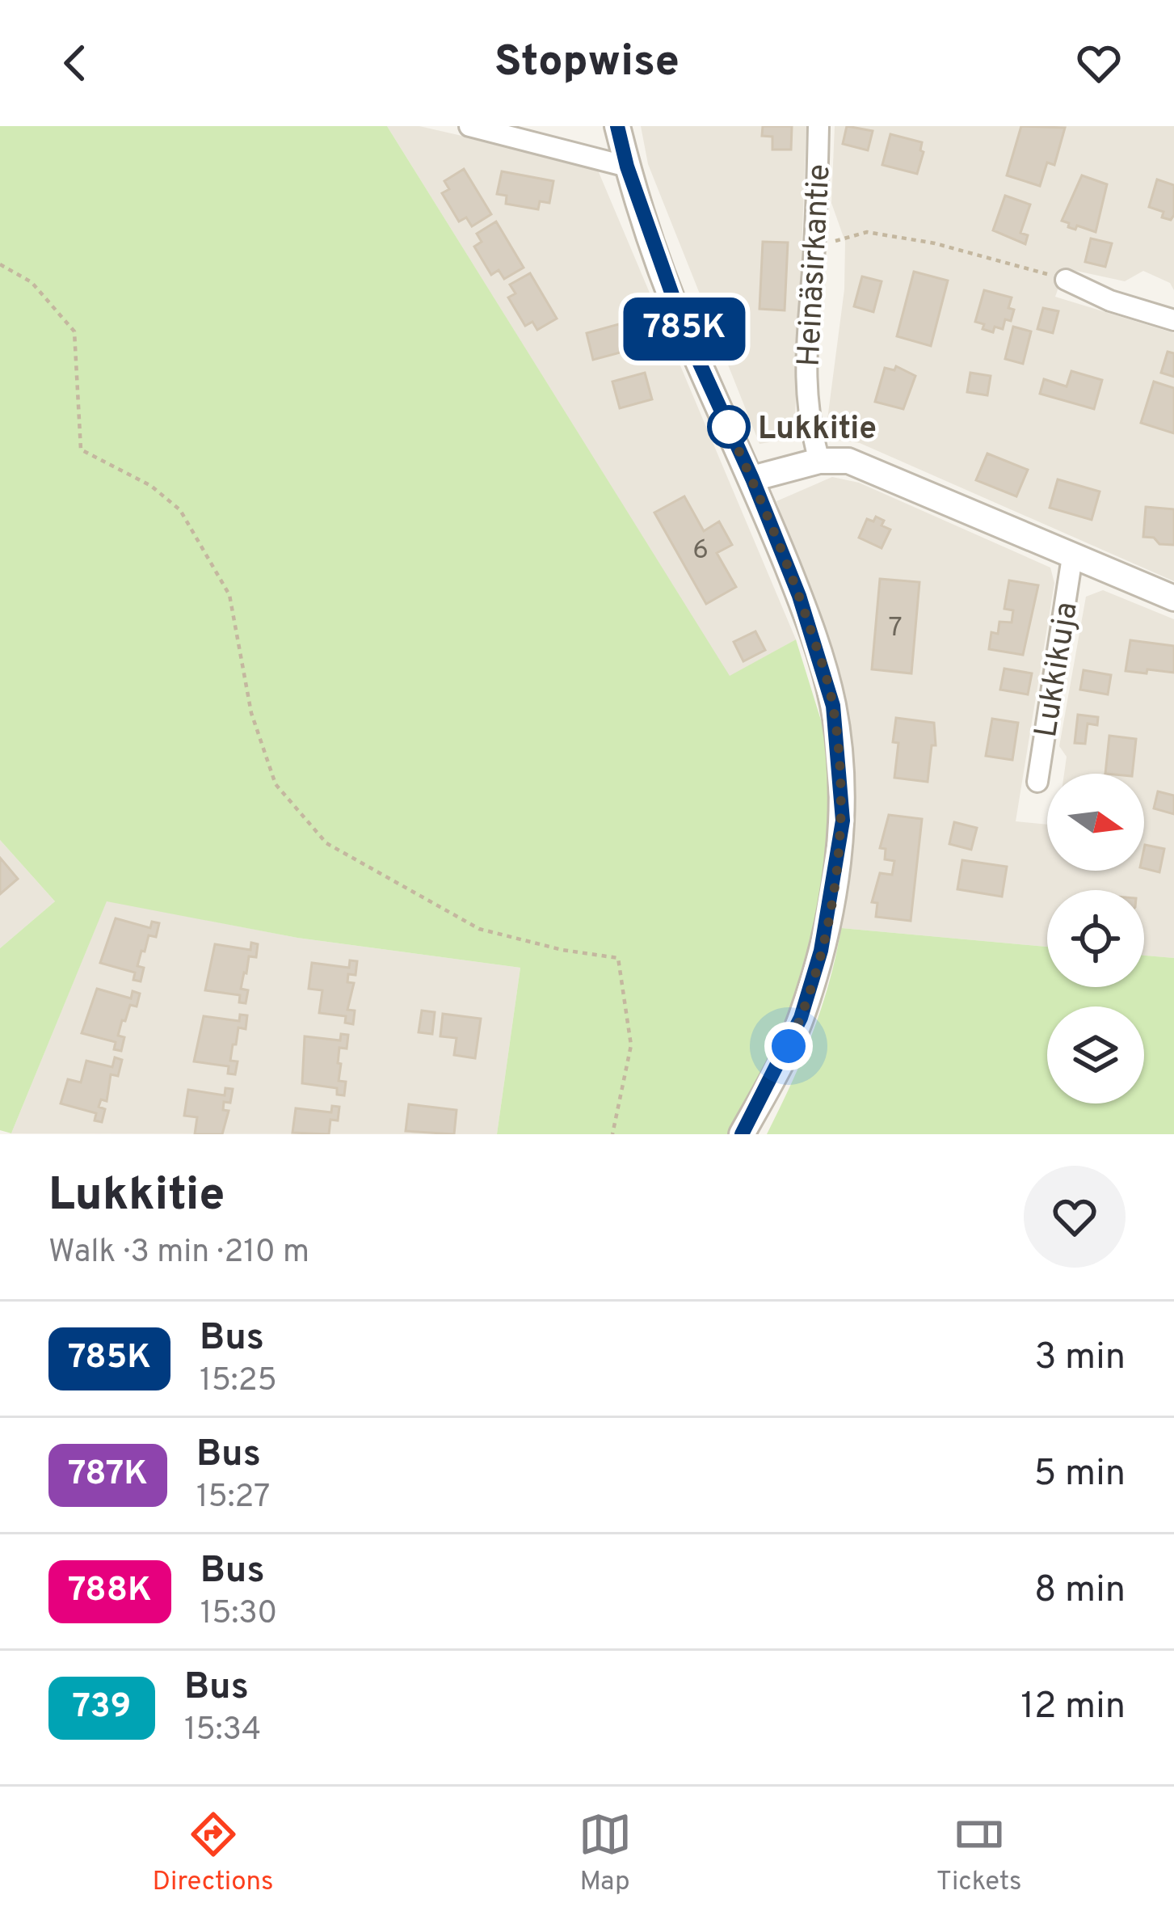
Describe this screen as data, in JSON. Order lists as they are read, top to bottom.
{
  "streets": {
    "street": ["Heinäsirkantie", "Lukkikuja"]
  },
  "places": ["Lukkitie"],
  "lines": ["bus line 785K"],
  "house_numbers": ["6", "7"],
  "north": "right",
  "page": {
    "header": "Stopwise",
    "on_map": "785K",
    "heading": ["Lukkitie", "Walk · 3 min · 210 m"],
    "list": [
      {
        "mark": "785K",
        "name": "Bus",
        "note": "15:25",
        "value": "3 min"
      },
      {
        "mark": "787K",
        "name": "Bus",
        "note": "15:27",
        "value": "5 min"
      },
      {
        "mark": "788K",
        "name": "Bus",
        "note": "15:30",
        "value": "8 min"
      },
      {
        "mark": "739",
        "name": "Bus",
        "note": "15:34",
        "value": "12 min"
      }
    ],
    "tabs": ["Directions", "Map", "Tickets"]
  }
}
